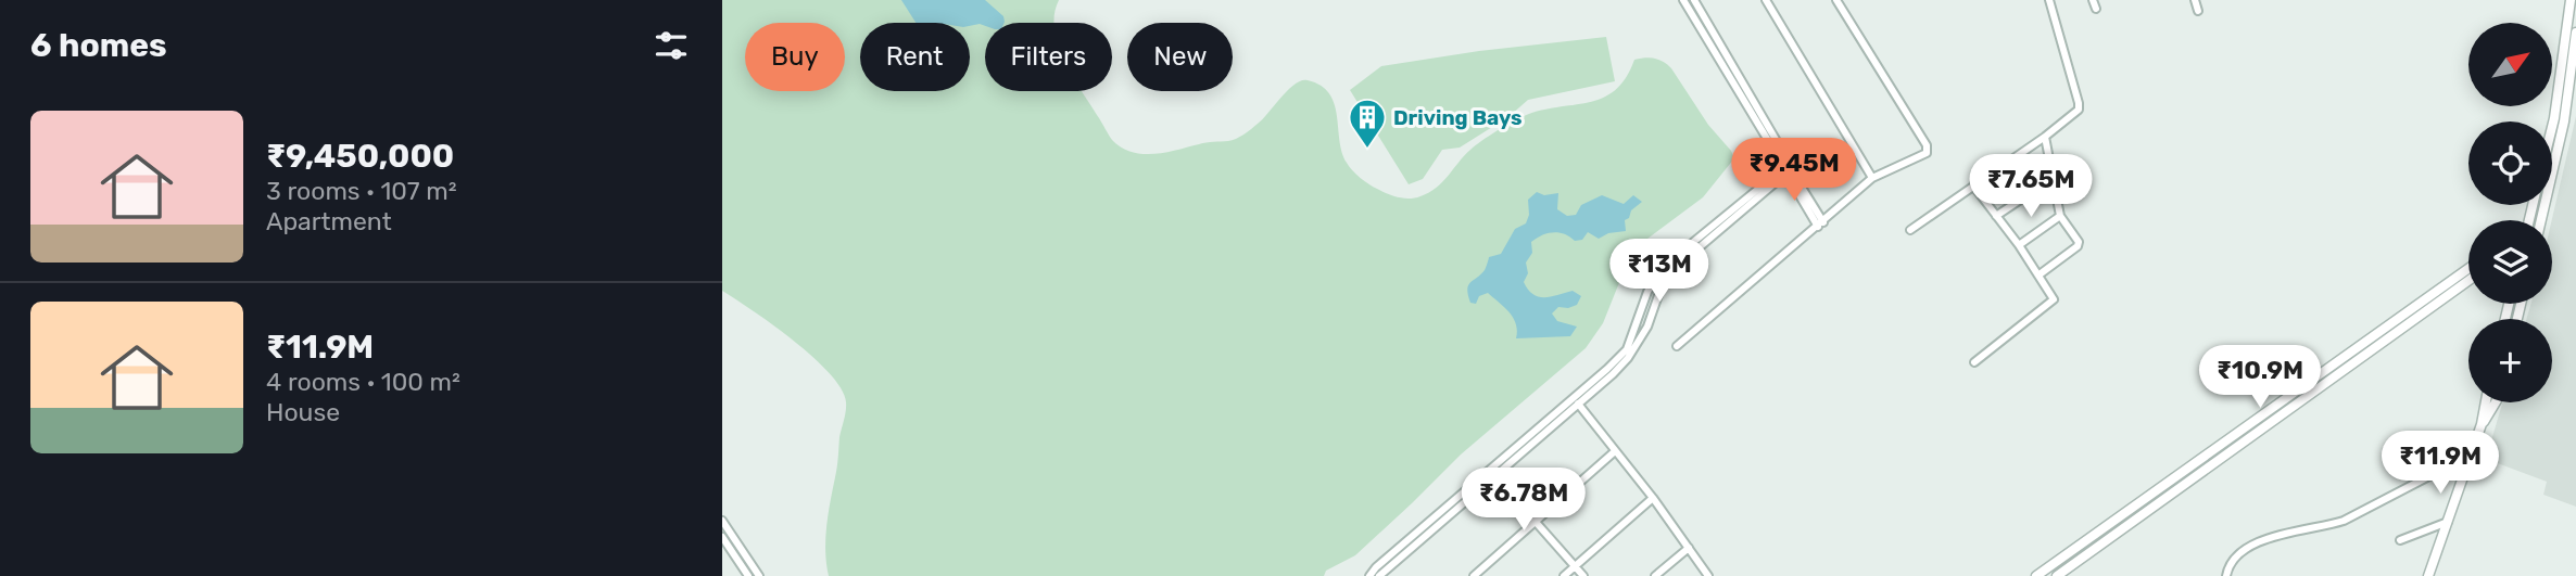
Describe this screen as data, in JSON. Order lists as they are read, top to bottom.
{
  "places": {
    "building": ["Driving Bays"]
  },
  "north": "top right",
  "page": {
    "heading": "6 homes",
    "map_buttons": "+",
    "chip": [
      "Buy",
      "Rent",
      "Filters",
      "New"
    ],
    "list": [
      {
        "name": "₹9,450,000",
        "note": "3 rooms · 107 m² · Apartment"
      },
      {
        "name": "₹11.9M",
        "note": "4 rooms · 100 m² · House"
      }
    ],
    "price": [
      "₹9.45M",
      "₹7.65M",
      "₹13M",
      "₹10.9M",
      "₹11.9M",
      "₹6.78M"
    ]
  }
}
